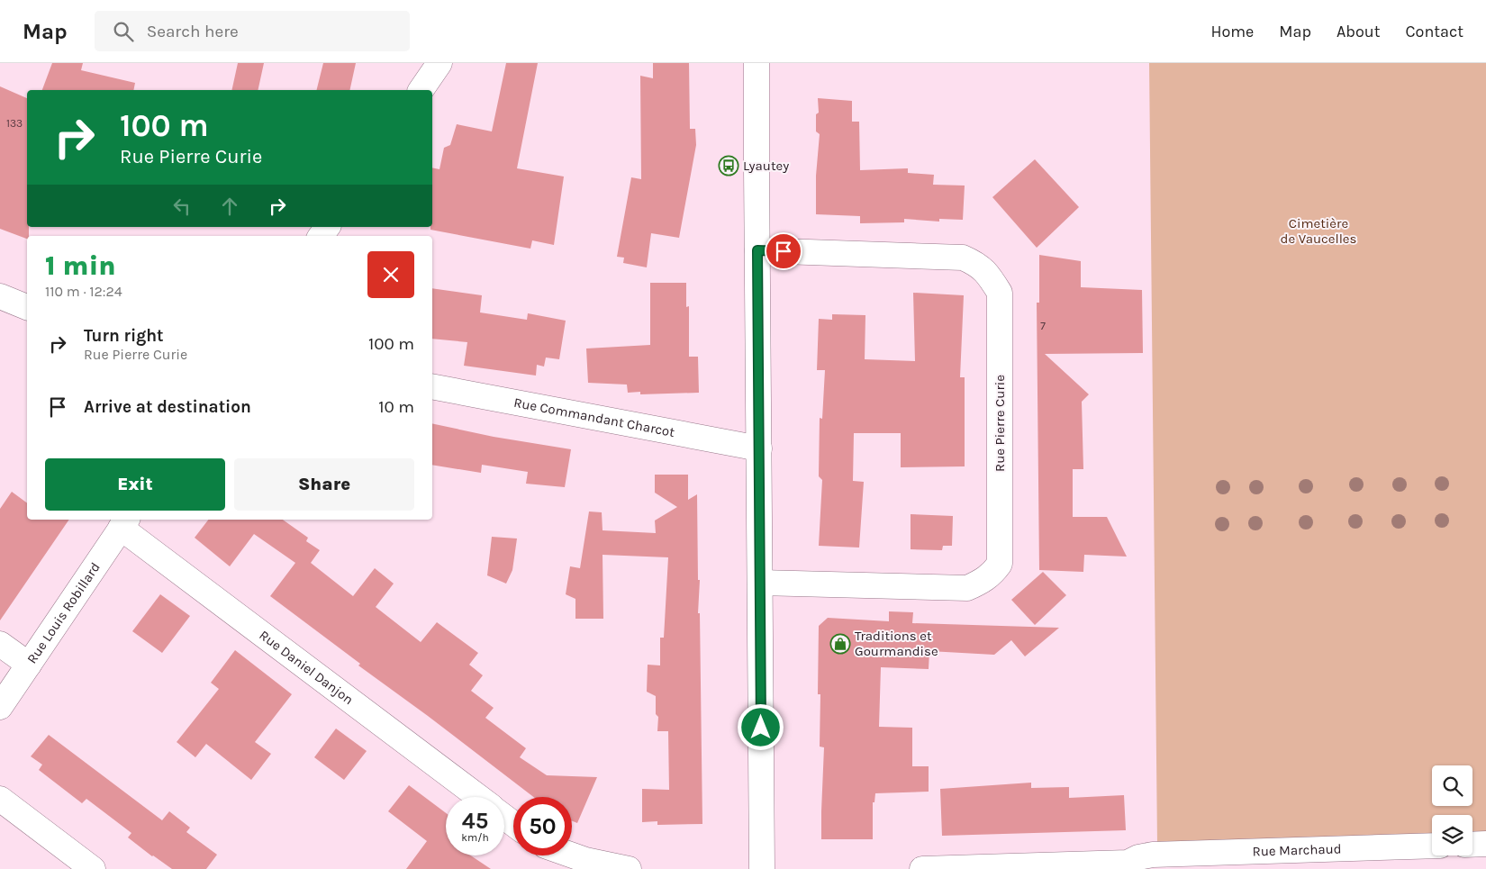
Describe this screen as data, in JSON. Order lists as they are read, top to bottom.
{
  "streets": {
    "street": [
      "Rue Commandant Charcot",
      "Rue Pierre Curie",
      "Rue Louis Robillard",
      "Rue Daniel Danjon",
      "Rue Marchaud"
    ]
  },
  "crossings": [
    ["Rue Louis Robillard", "Rue Daniel Danjon"]
  ],
  "parks": ["Cimetière de Vaucelles"],
  "places": {
    "bus stop": ["Lyautey"],
    "shop": ["Traditions et Gourmandise"]
  },
  "house_numbers": ["133", "7"],
  "page": {
    "header": "Map",
    "search": "Search here",
    "nav": [
      "Home",
      "Map",
      "About",
      "Contact"
    ],
    "turn": ["100 m", "Rue Pierre Curie"],
    "heading": ["1 min", "110 m · 12:24"],
    "list": [
      {
        "name": "Turn right",
        "note": "Rue Pierre Curie",
        "value": "100 m"
      },
      {
        "name": "Arrive at destination",
        "value": "10 m"
      }
    ],
    "buttons": ["Exit", "Share"],
    "speed": "45 km/h",
    "limit": "50"
  }
}
